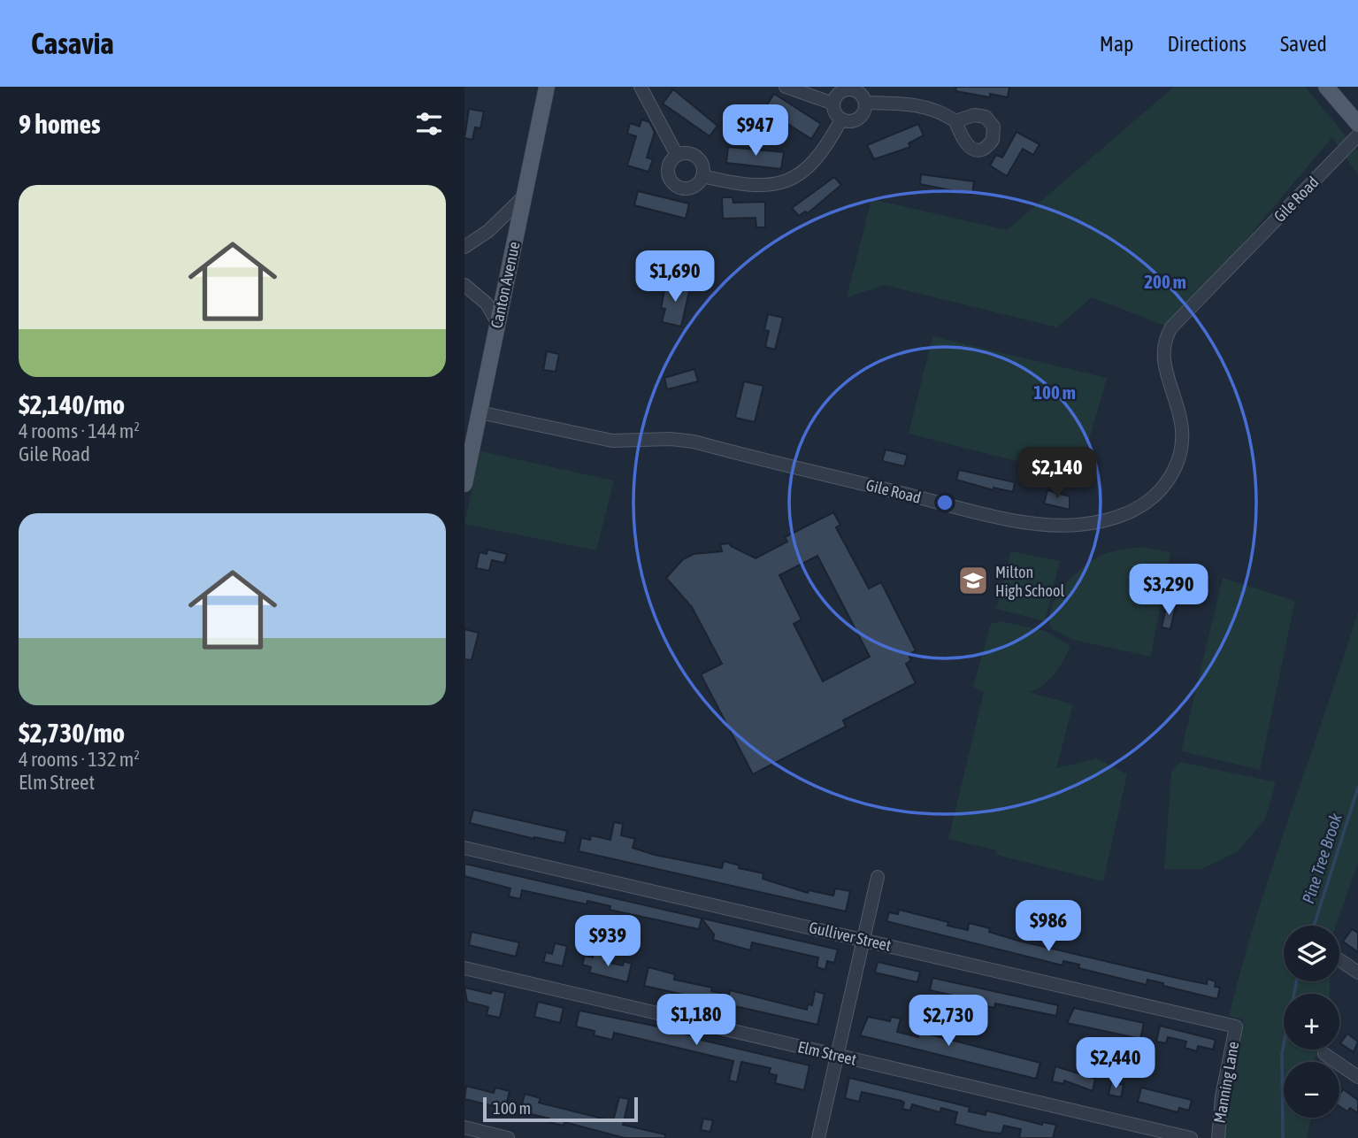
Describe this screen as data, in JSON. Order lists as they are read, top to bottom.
{
  "streets": {
    "main road": ["Canton Avenue"],
    "street": [
      "Gile Road",
      "Gulliver Street",
      "Elm Street",
      "Manning Lane"
    ]
  },
  "crossings": [
    ["Gile Road", "Canton Avenue"],
    ["Gulliver Street", "Manning Lane"]
  ],
  "water": ["Pine Tree Brook"],
  "places": {
    "school or university": ["Milton High School"]
  },
  "scale_bar": "100 m",
  "page": {
    "header": "Casavia",
    "nav": ["Map", "Directions", "Saved"],
    "heading": "9 homes",
    "price": [
      "$947",
      "$1,690",
      "$2,140",
      "$3,290",
      "$986",
      "$939",
      "$1,180",
      "$2,730",
      "$2,440"
    ],
    "list": [
      {
        "name": "$2,140/mo",
        "note": "4 rooms · 144 m² · Gile Road"
      },
      {
        "name": "$2,730/mo",
        "note": "4 rooms · 132 m² · Elm Street"
      }
    ],
    "map_buttons": ["+", "−"],
    "scale": "100 m"
  },
  "rings": ["200 m", "100 m"]
}
